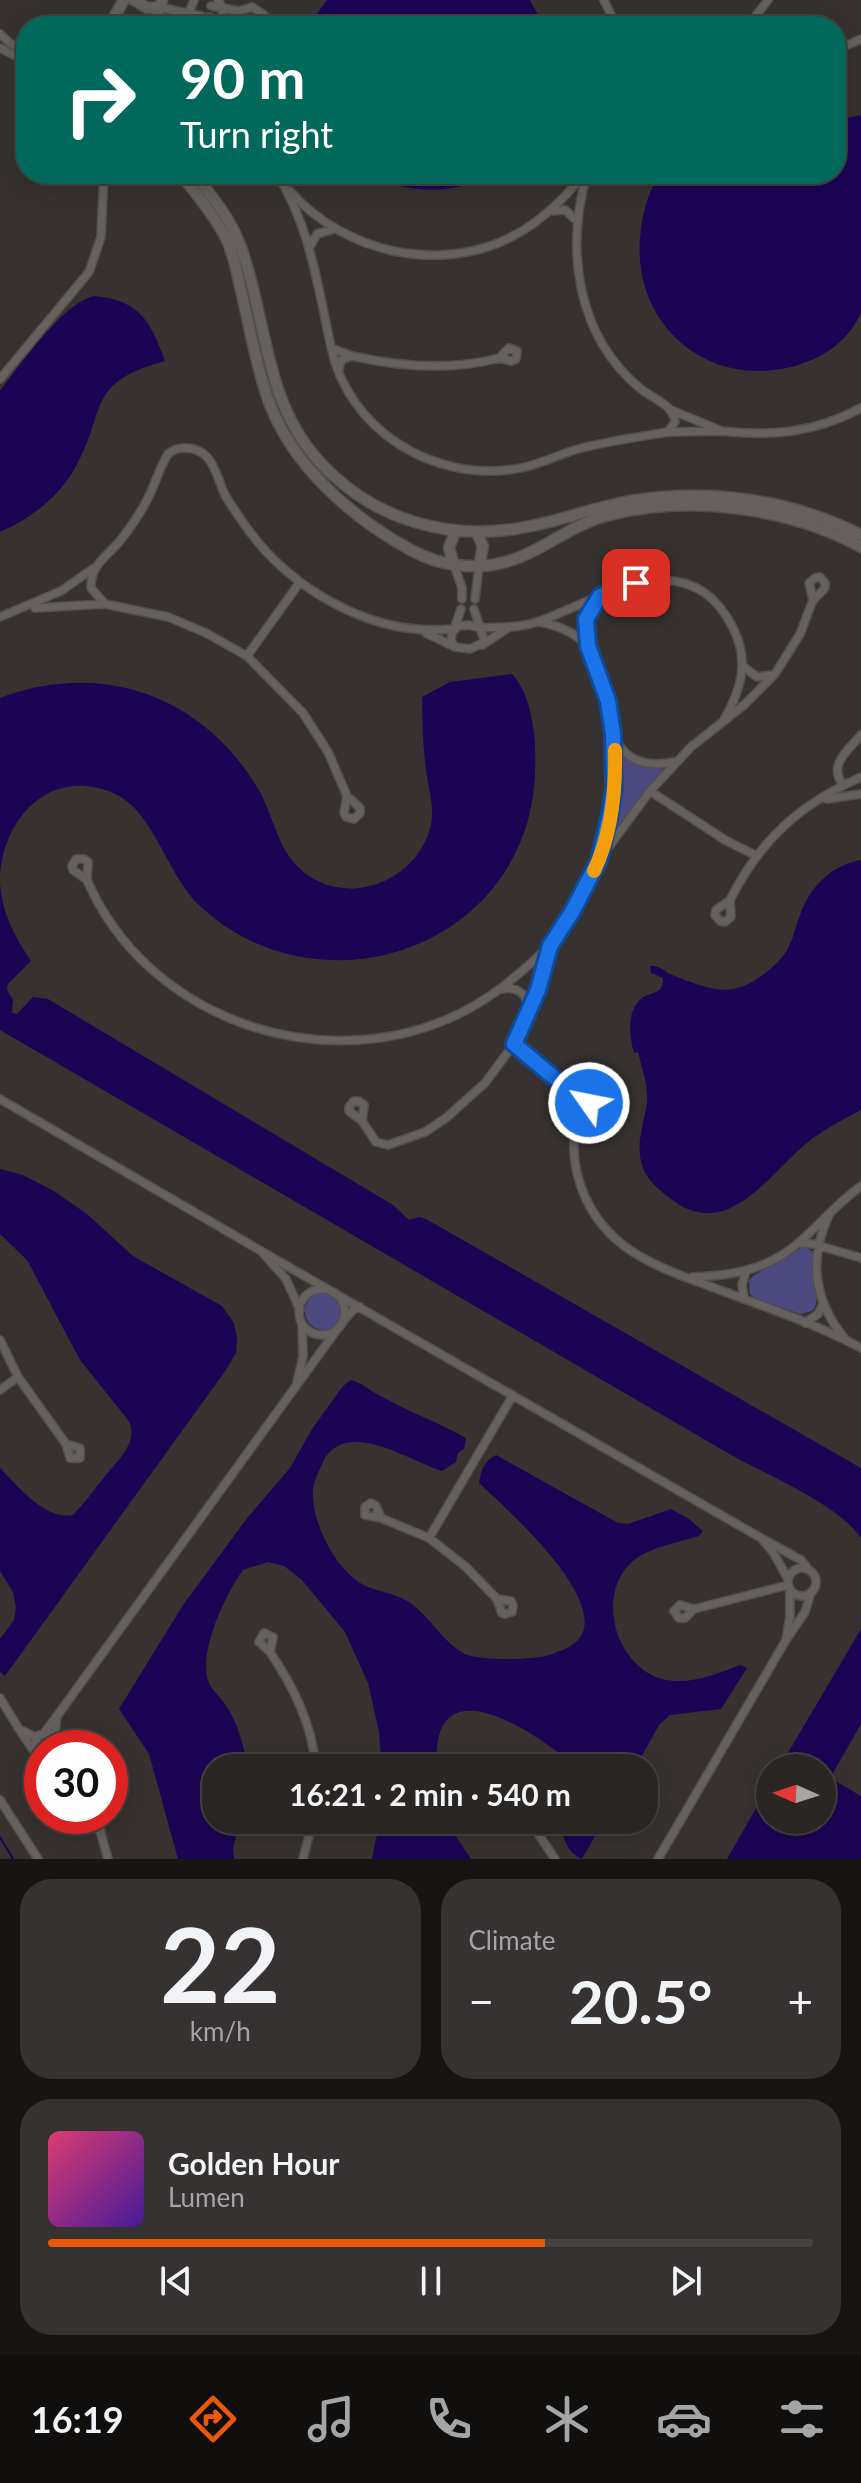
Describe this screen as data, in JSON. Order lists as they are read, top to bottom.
{
  "north": "left",
  "page": {
    "turn": ["90 m", "Turn right"],
    "limit": "30",
    "trip": "16:21 · 2 min · 540 m",
    "tile": [
      ["22", "km/h"],
      "Climate"
    ],
    "heat": ["−", "20.5°", "+"],
    "song": ["Golden Hour", "Lumen"],
    "tabs": "16:19"
  }
}
